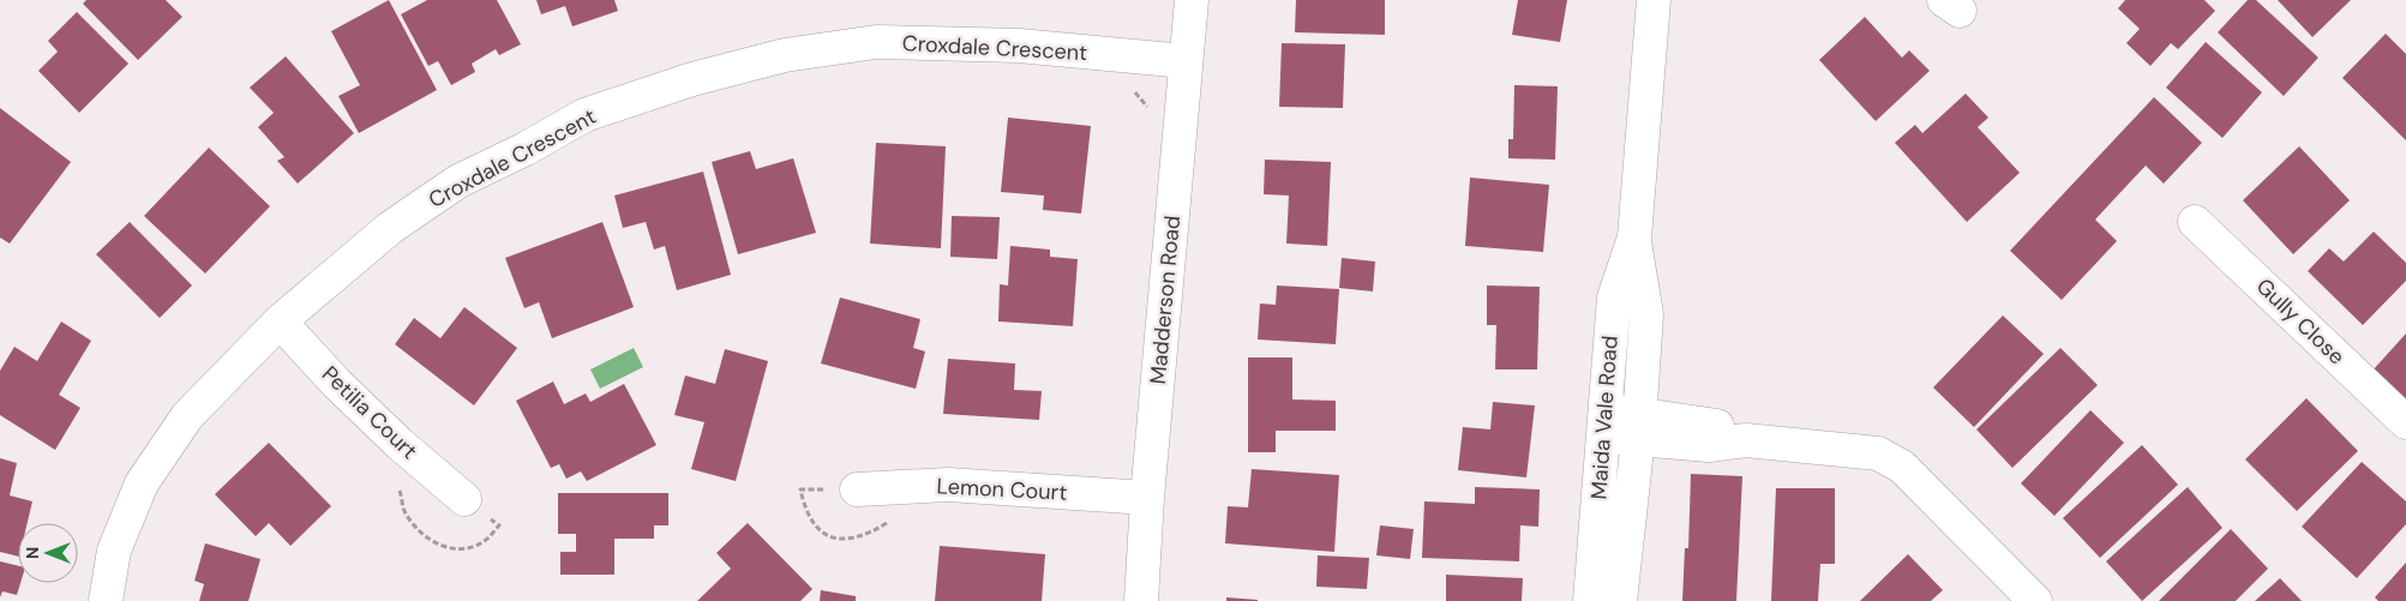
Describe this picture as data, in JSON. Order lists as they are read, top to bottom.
{
  "streets": {
    "street": [
      "Croxdale Crescent",
      "Madderson Road",
      "Gully Close",
      "Petilia Court",
      "Maida Vale Road",
      "Lemon Court"
    ]
  },
  "crossings": [
    ["Croxdale Crescent", "Madderson Road"],
    ["Croxdale Crescent", "Petilia Court"],
    ["Madderson Road", "Lemon Court"]
  ],
  "north": "left"
}
